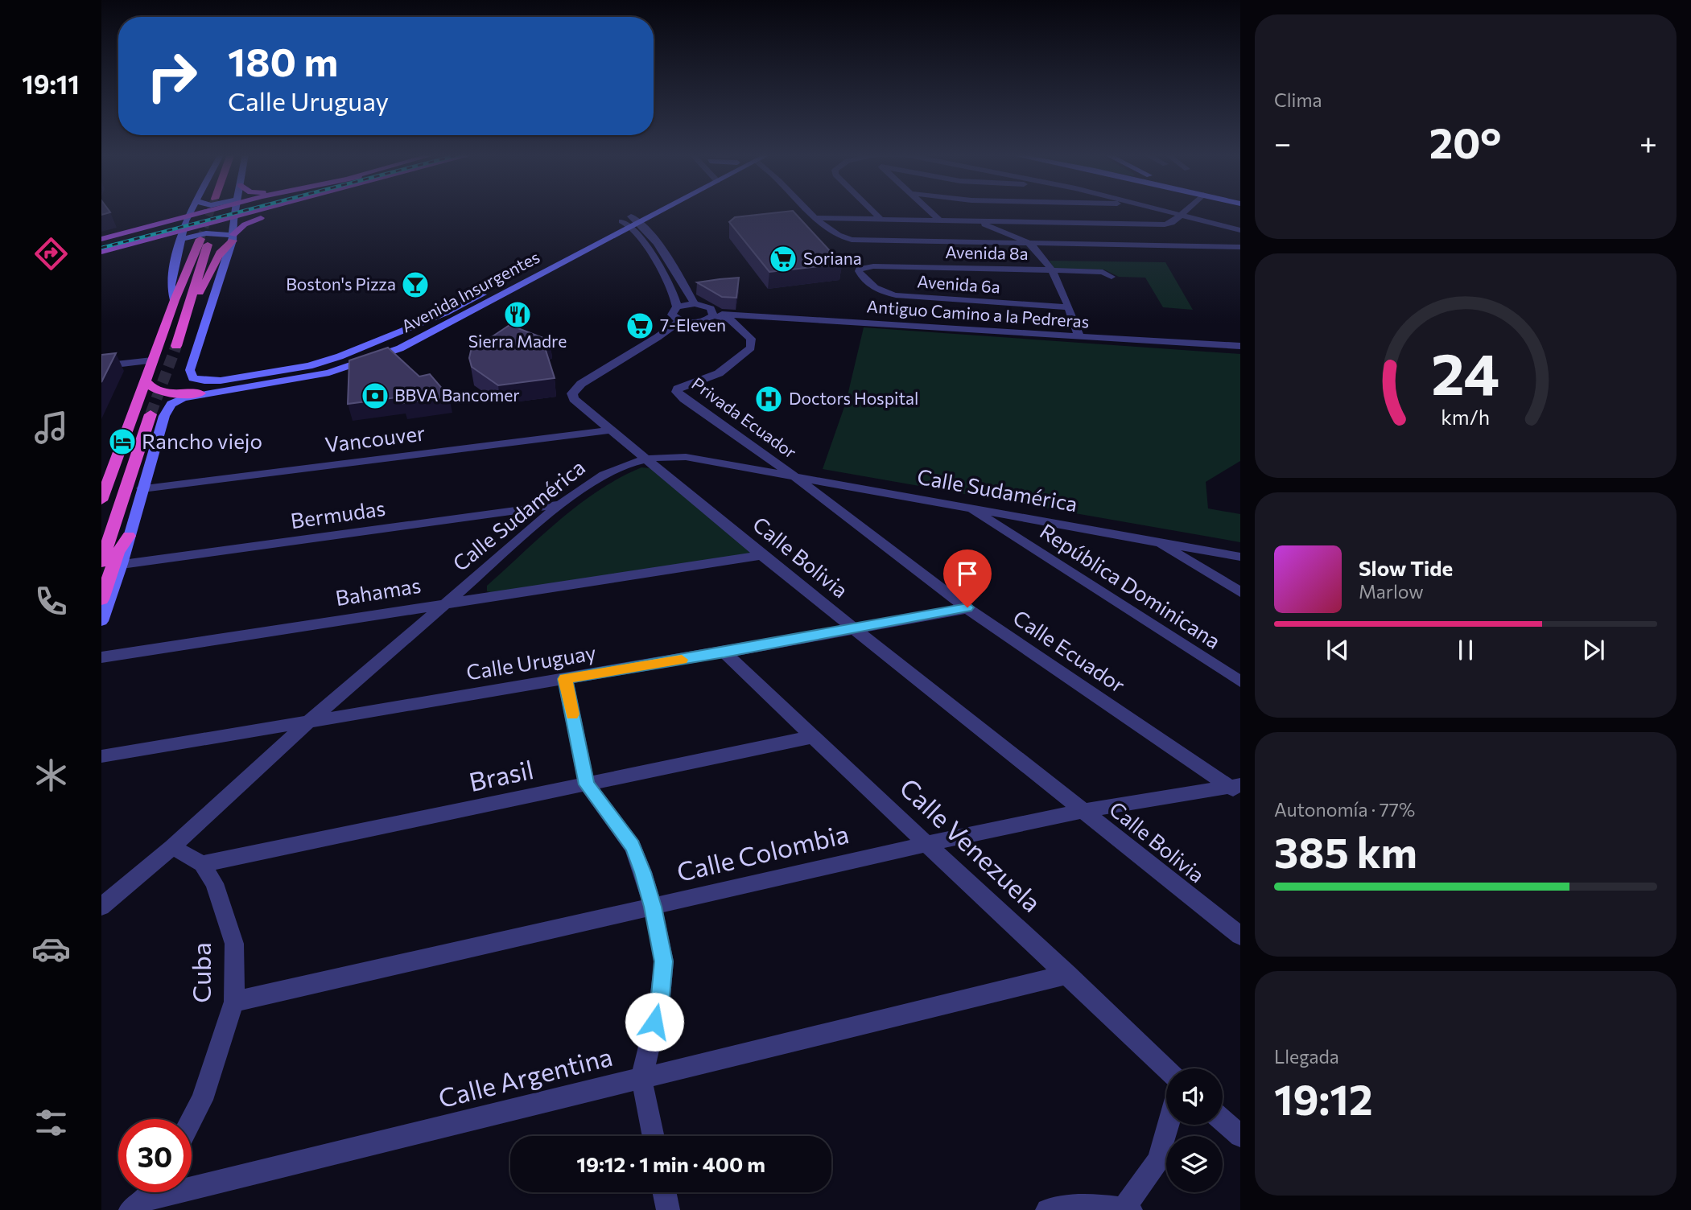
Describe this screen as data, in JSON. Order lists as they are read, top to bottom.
{
  "streets": {
    "main road": ["Avenida Insurgentes"],
    "street": [
      "Avenida 8a",
      "Avenida 6a",
      "Antiguo Camino a la Pedreras",
      "Privada Ecuador",
      "Vancouver",
      "Calle Sudamérica",
      "Bermudas",
      "Calle Bolivia",
      "República Dominicana",
      "Bahamas",
      "Calle Ecuador",
      "Calle Uruguay",
      "Brasil",
      "Calle Venezuela",
      "Calle Colombia",
      "Cuba",
      "Calle Argentina"
    ]
  },
  "crossings": [
    ["Avenida 8a", "Avenida 6a"],
    ["Avenida Insurgentes", "Vancouver"],
    ["Avenida Insurgentes", "Bermudas"],
    ["Antiguo Camino a la Pedreras", "Privada Ecuador"],
    ["Privada Ecuador", "Calle Sudamérica"],
    ["Privada Ecuador", "Calle Ecuador"],
    ["Vancouver", "Calle Bolivia"],
    ["Calle Sudamérica", "Bermudas"],
    ["Calle Sudamérica", "Calle Bolivia"],
    ["Calle Sudamérica", "República Dominicana"],
    ["Calle Sudamérica", "Bahamas"],
    ["Calle Sudamérica", "Calle Ecuador"],
    ["Calle Sudamérica", "Calle Uruguay"],
    ["Calle Bolivia", "Bahamas"],
    ["Calle Bolivia", "Calle Uruguay"],
    ["Calle Bolivia", "Calle Colombia"],
    ["Calle Ecuador", "Calle Uruguay"],
    ["Calle Ecuador", "Calle Colombia"],
    ["Calle Uruguay", "Calle Venezuela"],
    ["Brasil", "Calle Venezuela"],
    ["Brasil", "Cuba"],
    ["Calle Venezuela", "Calle Colombia"],
    ["Calle Venezuela", "Calle Argentina"],
    ["Calle Colombia", "Cuba"]
  ],
  "places": {
    "supermarket": ["Soriana", "7-Eleven"],
    "bar": ["Boston's Pizza"],
    "restaurant": ["Sierra Madre"],
    "bank": ["BBVA Bancomer"],
    "hospital": ["Doctors Hospital"],
    "hotel": ["Rancho viejo"]
  },
  "page": {
    "tabs": "19:11",
    "tile": [
      "Clima",
      ["Autonomía · 77%", "385 km"],
      ["Llegada", "19:12"]
    ],
    "turn": ["180 m", "Calle Uruguay"],
    "heat": ["−", "20°", "+"],
    "song": ["Slow Tide", "Marlow"],
    "limit": "30",
    "trip": "19:12 · 1 min · 400 m",
    "gauge": ["24", "km/h"]
  }
}
